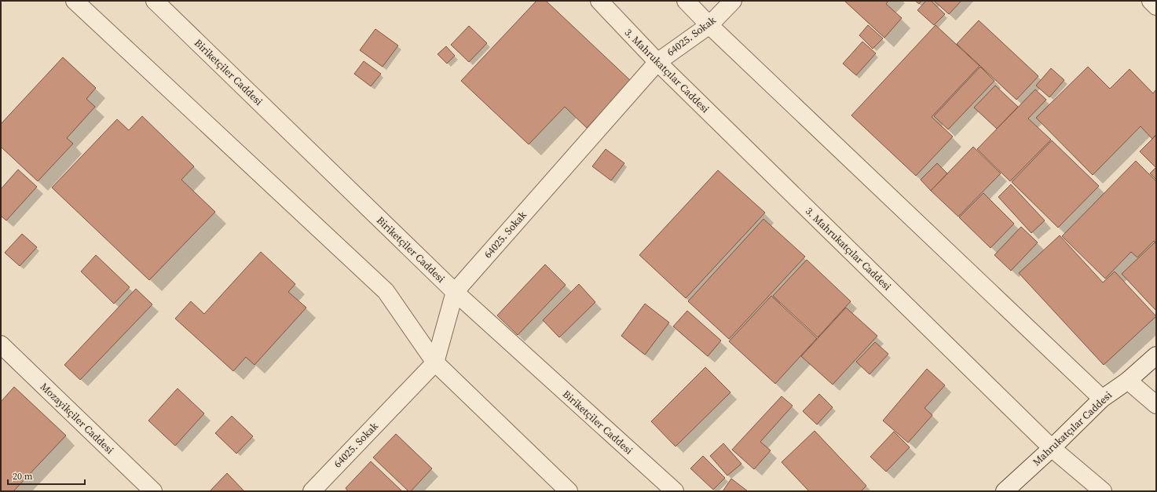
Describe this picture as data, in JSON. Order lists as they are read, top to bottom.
{
  "streets": {
    "street": [
      "64025. Sokak",
      "3. Mahrukatçılar Caddesi",
      "Biriketçiler Caddesi",
      "Mozayikçiler Caddesi",
      "Mahrukatçılar Caddesi"
    ]
  },
  "crossings": [
    ["64025. Sokak", "3. Mahrukatçılar Caddesi"],
    ["64025. Sokak", "Biriketçiler Caddesi"],
    ["3. Mahrukatçılar Caddesi", "Mahrukatçılar Caddesi"]
  ],
  "scale_bar": "20 m"
}
